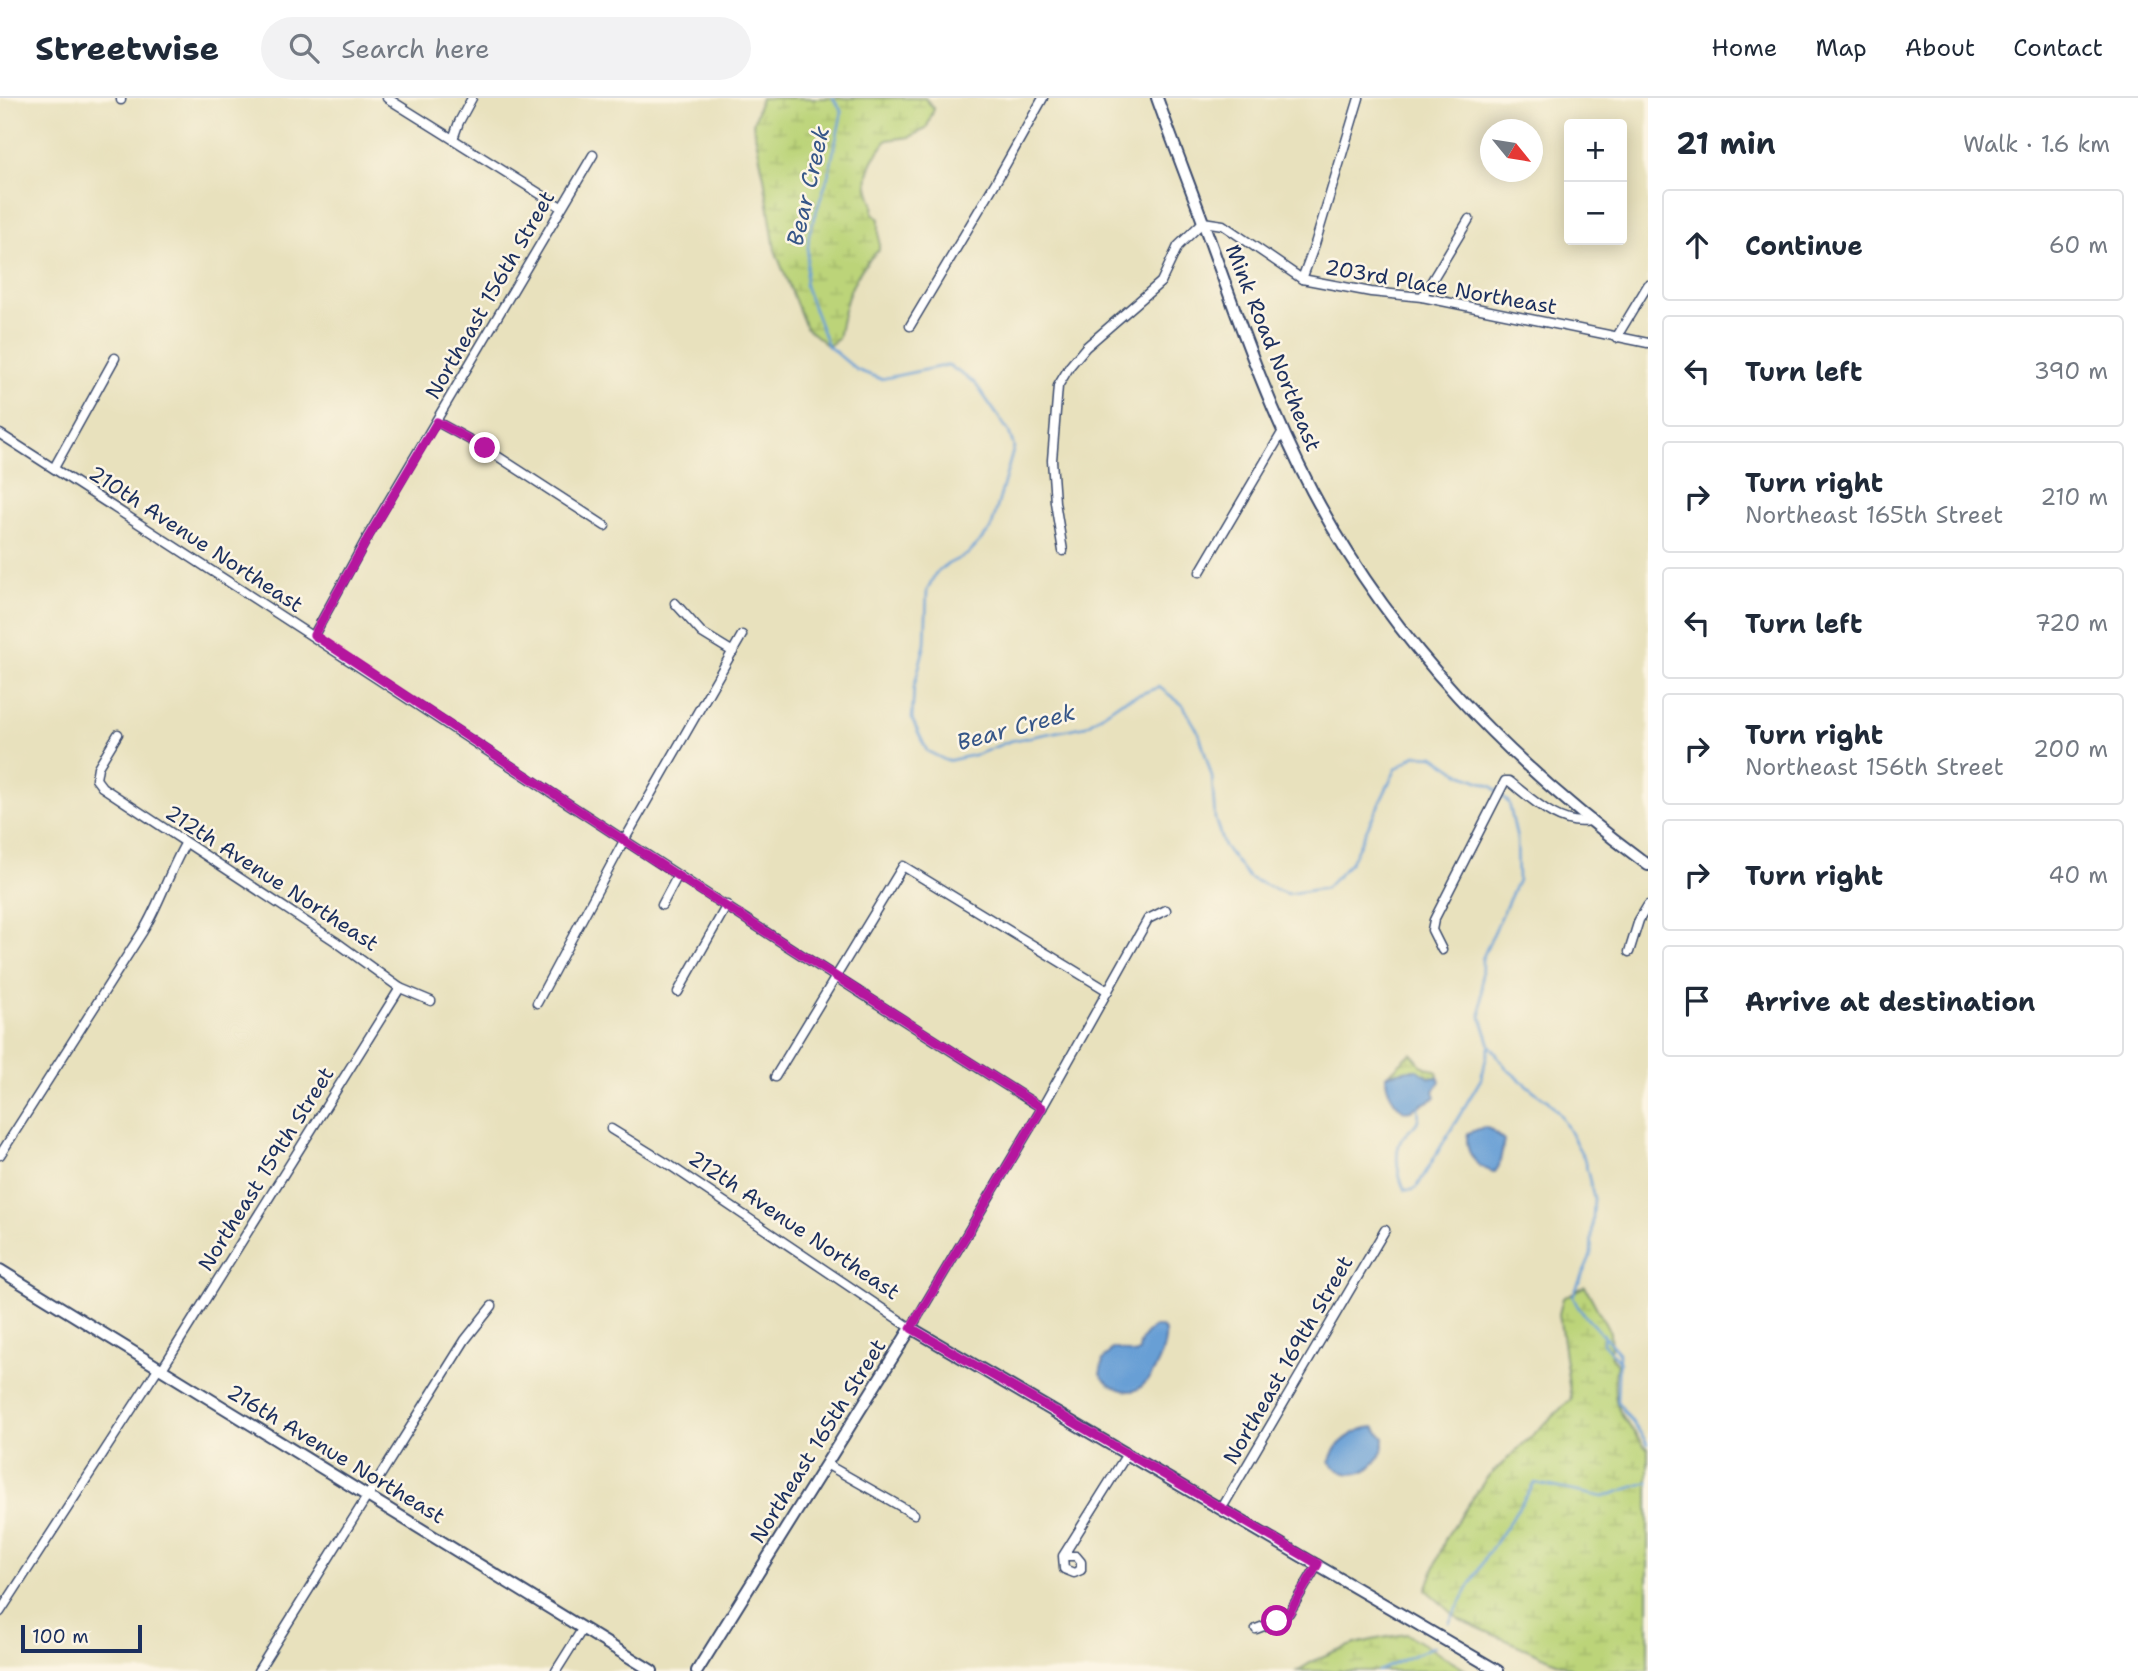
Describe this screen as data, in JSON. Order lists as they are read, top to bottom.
{
  "streets": {
    "street": [
      "203rd Place Northeast",
      "Northeast 156th Street",
      "Mink Road Northeast",
      "210th Avenue Northeast",
      "212th Avenue Northeast",
      "Northeast 159th Street",
      "Northeast 169th Street",
      "Northeast 165th Street",
      "216th Avenue Northeast"
    ]
  },
  "crossings": [
    ["203rd Place Northeast", "Mink Road Northeast"],
    ["Northeast 156th Street", "210th Avenue Northeast"],
    ["210th Avenue Northeast", "Northeast 165th Street"],
    ["212th Avenue Northeast", "Northeast 159th Street"],
    ["212th Avenue Northeast", "Northeast 169th Street"],
    ["212th Avenue Northeast", "Northeast 165th Street"],
    ["Northeast 159th Street", "216th Avenue Northeast"]
  ],
  "water": ["Bear Creek"],
  "scale_bar": "100 m",
  "north": "bottom right",
  "page": {
    "header": "Streetwise",
    "search": "Search here",
    "nav": [
      "Home",
      "Map",
      "About",
      "Contact"
    ],
    "heading": ["21 min", "Walk · 1.6 km"],
    "map_buttons": ["+", "−"],
    "list": [
      ["Continue", "60 m"],
      ["Turn left", "390 m"],
      ["Turn right", "Northeast 165th Street", "210 m"],
      ["Turn left", "720 m"],
      ["Turn right", "Northeast 156th Street", "200 m"],
      ["Turn right", "40 m"],
      "Arrive at destination"
    ],
    "scale": "100 m"
  }
}
